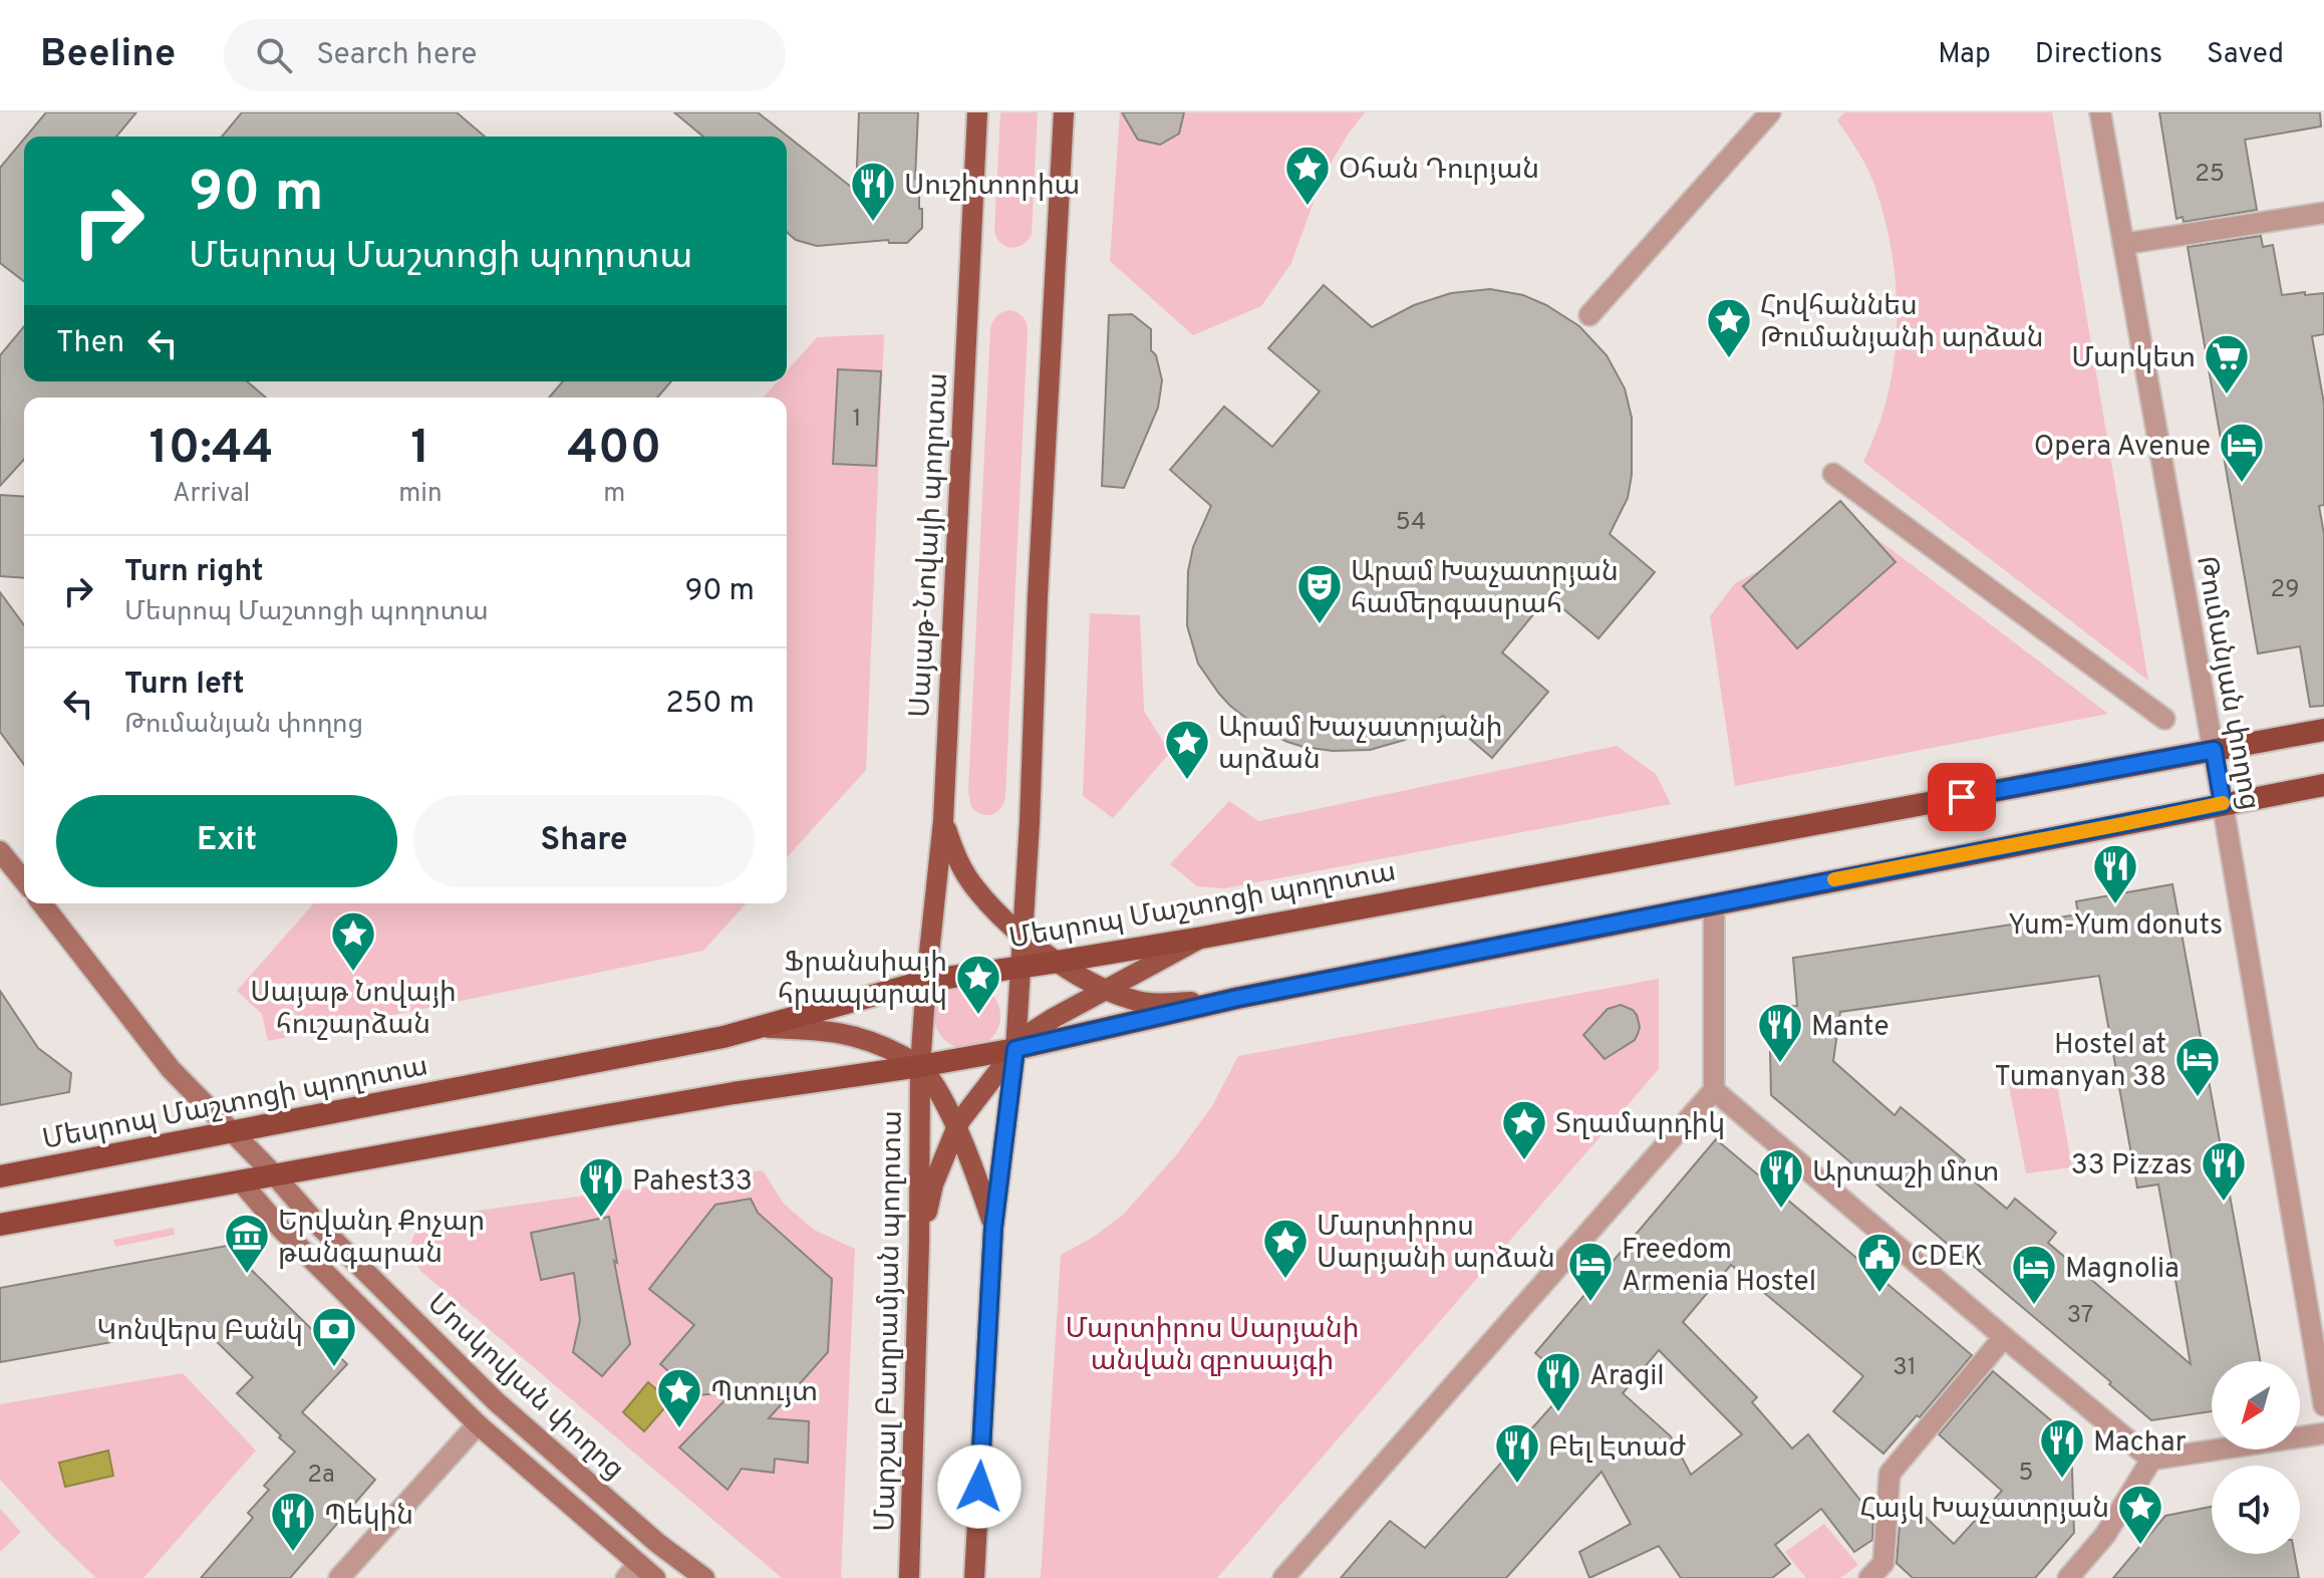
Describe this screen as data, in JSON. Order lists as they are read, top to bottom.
{
  "streets": {
    "highway": ["Մեսրոպ Մաշտոցի պողոտա"],
    "main road": ["Սայաթ-Նովայի պողոտա", "Մարշալ Բաղրամյան պողոտա", "Մոսկովյան փողոց"],
    "street": ["Թումանյան փողոց"]
  },
  "crossings": [
    ["Սայաթ-Նովայի պողոտա", "Մեսրոպ Մաշտոցի պողոտա"],
    ["Թումանյան փողոց", "Մեսրոպ Մաշտոցի պողոտա"],
    ["Մեսրոպ Մաշտոցի պողոտա", "Մոսկովյան փողոց"]
  ],
  "parks": ["Մարտիրոս Սարյանի անվան զբոսայգի"],
  "places": {
    "place": [
      "Օհան Դուրյան",
      "Հովհաննես Թումանյանի արձան",
      "Արամ Խաչատրյանի արձան",
      "Սայաթ Նովայի հուշարձան",
      "Ֆրանսիայի հրապարակ",
      "Տղամարդիկ",
      "Մարտիրոս Սարյանի արձան",
      "Պտույտ",
      "Հայկ Խաչատրյան"
    ],
    "restaurant": [
      "Սուշիտորիա",
      "Yum-Yum donuts",
      "Mante",
      "33 Pizzas",
      "Արտաշի մոտ",
      "Pahest33",
      "Aragil",
      "Machar",
      "Բել Էտաժ",
      "Պեկին"
    ],
    "supermarket": ["Մարկետ"],
    "hotel": [
      "Opera Avenue",
      "Hostel at Tumanyan 38",
      "Freedom Armenia Hostel",
      "Magnolia"
    ],
    "theatre": ["Արամ Խաչատրյան համերգասրահ"],
    "museum": ["Երվանդ Քոչար թանգարան"],
    "public building": ["CDEK"],
    "bank": ["Կոնվերս Բանկ"]
  },
  "house_numbers": [
    "25",
    "1",
    "54",
    "29",
    "37",
    "31",
    "5",
    "2a"
  ],
  "north": "bottom left",
  "page": {
    "header": "Beeline",
    "search": "Search here",
    "nav": ["Map", "Directions", "Saved"],
    "turn": ["90 m", "Մեսրոպ Մաշտոցի պողոտա"],
    "then": "Then",
    "eta": [
      "10:44",
      "Arrival",
      "1",
      "min",
      "400",
      "m"
    ],
    "list": [
      {
        "name": "Turn right",
        "note": "Մեսրոպ Մաշտոցի պողոտա",
        "value": "90 m"
      },
      {
        "name": "Turn left",
        "note": "Թումանյան փողոց",
        "value": "250 m"
      }
    ],
    "buttons": ["Exit", "Share"]
  }
}
